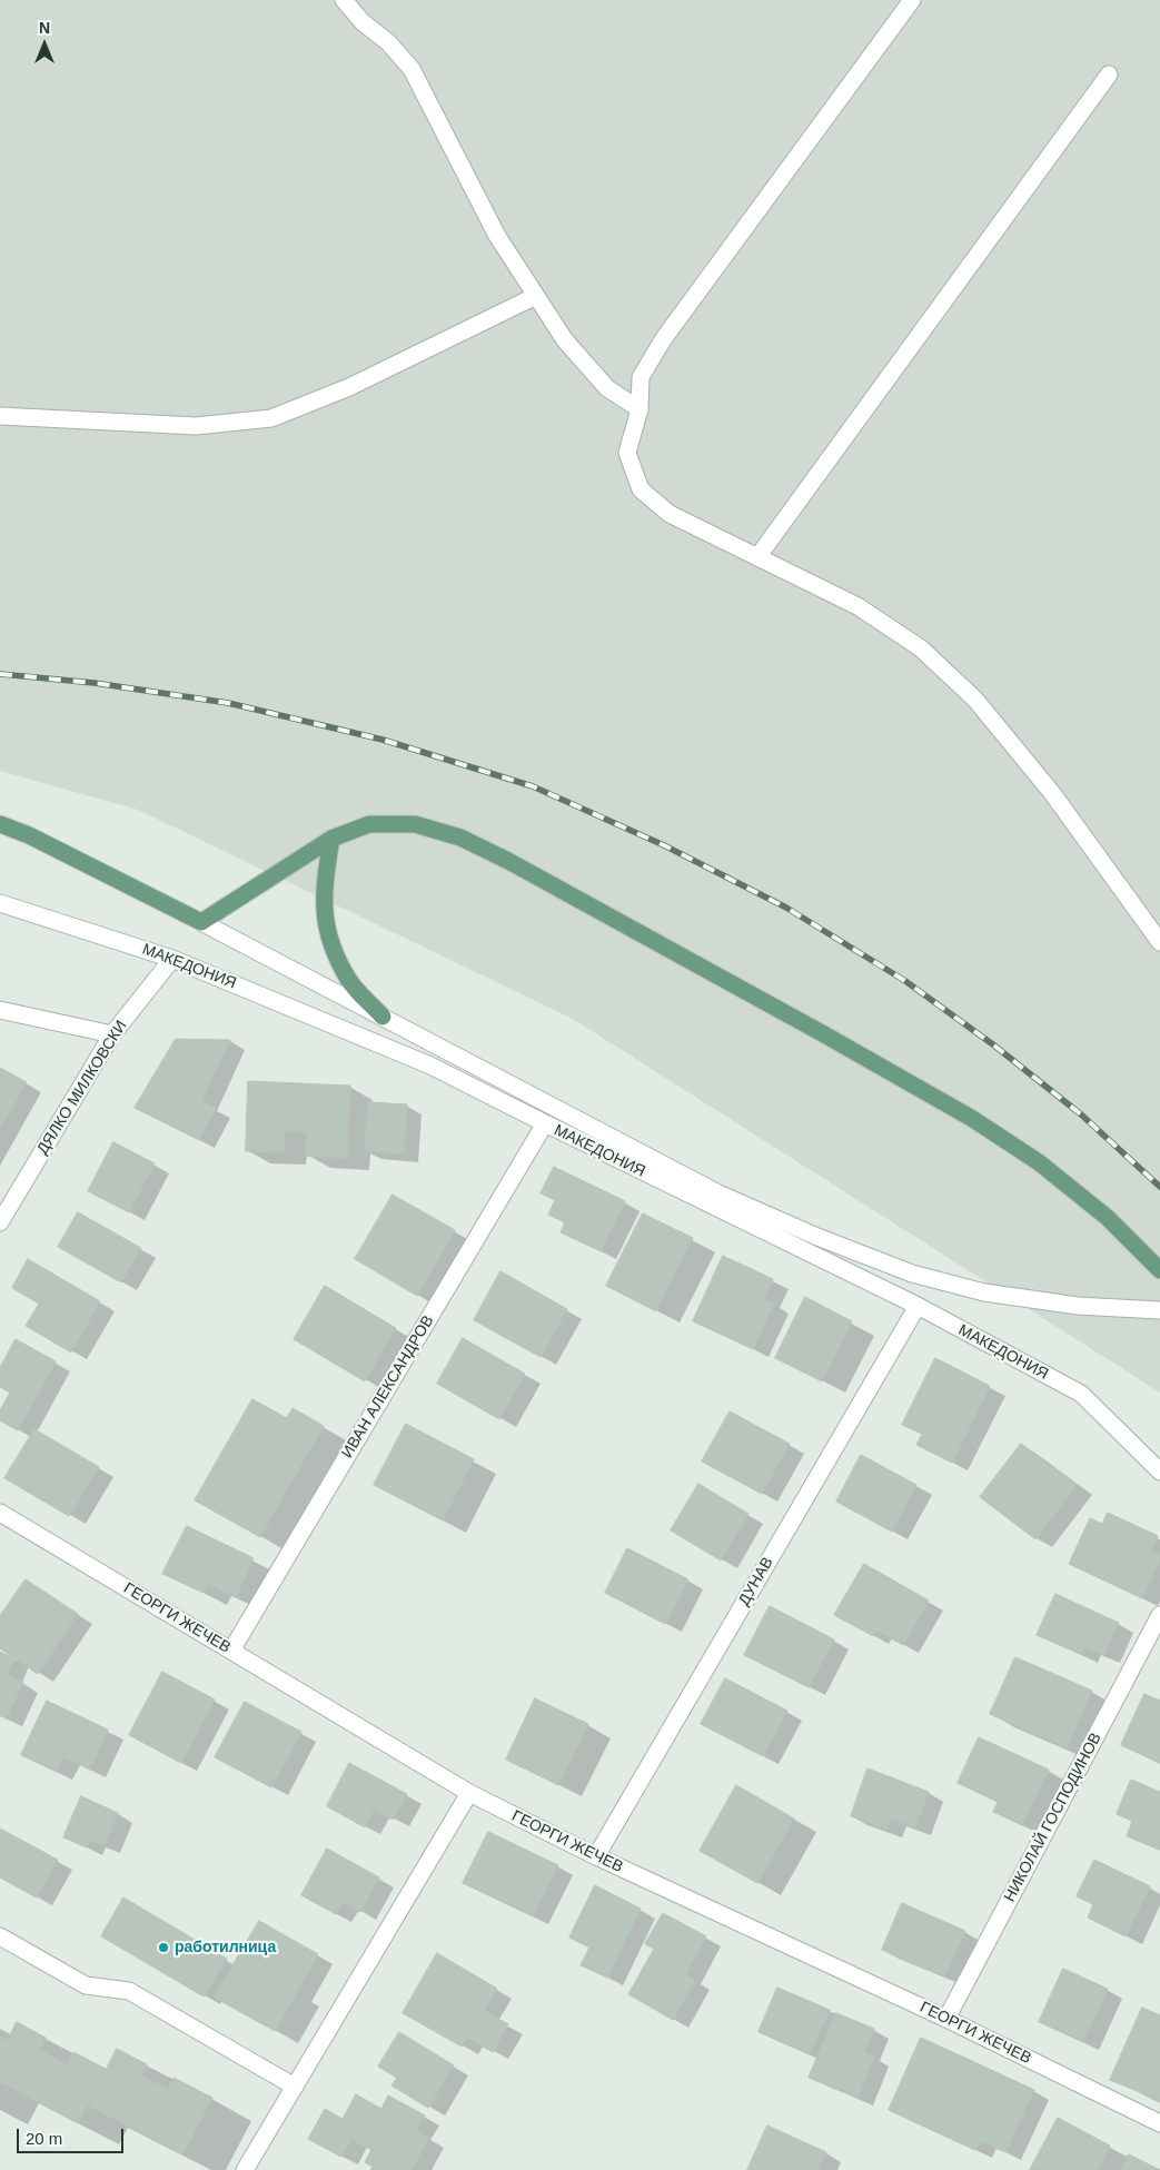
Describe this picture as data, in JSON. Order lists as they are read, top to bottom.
{
  "streets": {
    "street": [
      "МАКЕДОНИЯ",
      "ДЯЛКО МИЛКОВСКИ",
      "ИВАН АЛЕКСАНДРОВ",
      "ДУНАВ",
      "ГЕОРГИ ЖЕЧЕВ",
      "НИКОЛАЙ ГОСПОДИНОВ"
    ]
  },
  "crossings": [
    ["МАКЕДОНИЯ", "ДЯЛКО МИЛКОВСКИ"],
    ["МАКЕДОНИЯ", "ИВАН АЛЕКСАНДРОВ"],
    ["МАКЕДОНИЯ", "ДУНАВ"],
    ["ИВАН АЛЕКСАНДРОВ", "ГЕОРГИ ЖЕЧЕВ"],
    ["ДУНАВ", "ГЕОРГИ ЖЕЧЕВ"],
    ["ГЕОРГИ ЖЕЧЕВ", "НИКОЛАЙ ГОСПОДИНОВ"]
  ],
  "places": ["работилница"],
  "scale_bar": "20 m",
  "north": "top"
}
